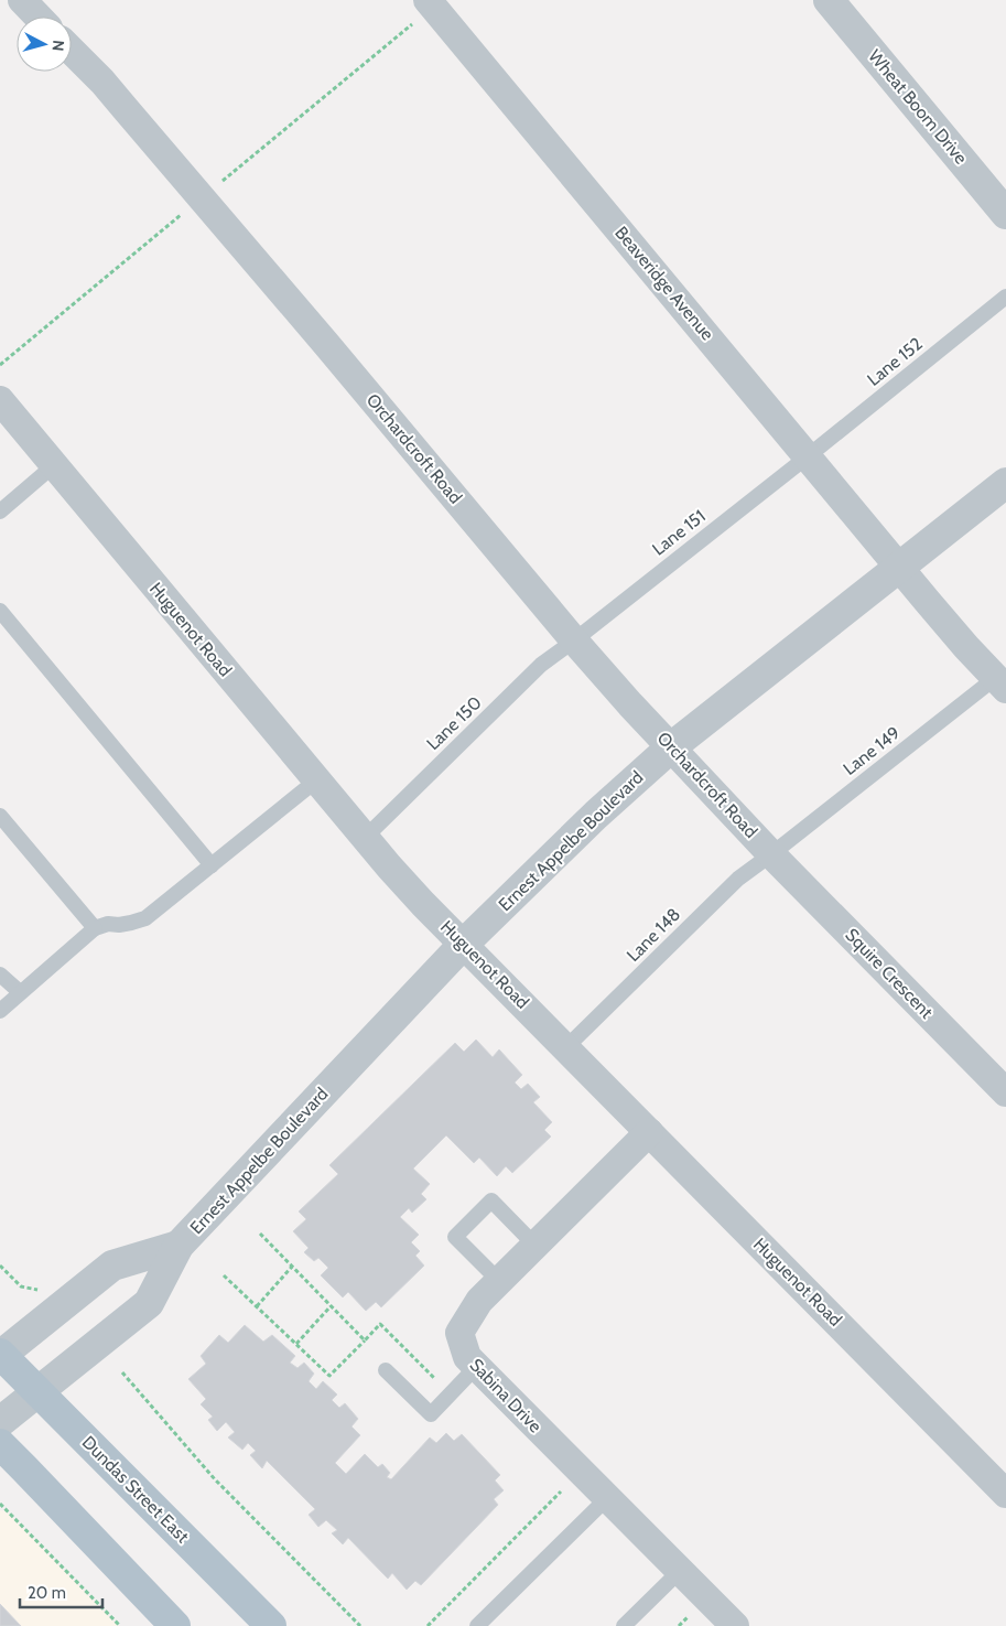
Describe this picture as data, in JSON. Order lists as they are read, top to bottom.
{
  "streets": {
    "main road": ["Dundas Street East"],
    "street": [
      "Wheat Boom Drive",
      "Beaveridge Avenue",
      "Orchardcroft Road",
      "Huguenot Road",
      "Ernest Appelbe Boulevard",
      "Squire Crescent",
      "Sabina Drive"
    ],
    "lane": [
      "Lane 152",
      "Lane 151",
      "Lane 150",
      "Lane 149",
      "Lane 148"
    ]
  },
  "crossings": [
    ["Beaveridge Avenue", "Lane 152"],
    ["Beaveridge Avenue", "Lane 151"],
    ["Beaveridge Avenue", "Ernest Appelbe Boulevard"],
    ["Lane 152", "Lane 151"],
    ["Orchardcroft Road", "Lane 151"],
    ["Orchardcroft Road", "Lane 150"],
    ["Orchardcroft Road", "Lane 149"],
    ["Orchardcroft Road", "Ernest Appelbe Boulevard"],
    ["Orchardcroft Road", "Lane 148"],
    ["Orchardcroft Road", "Squire Crescent"],
    ["Lane 151", "Lane 150"],
    ["Huguenot Road", "Lane 150"],
    ["Huguenot Road", "Ernest Appelbe Boulevard"],
    ["Huguenot Road", "Lane 148"],
    ["Huguenot Road", "Sabina Drive"],
    ["Lane 149", "Lane 148"],
    ["Lane 149", "Squire Crescent"],
    ["Ernest Appelbe Boulevard", "Dundas Street East"],
    ["Lane 148", "Squire Crescent"]
  ],
  "scale_bar": "20 m",
  "north": "right"
}
